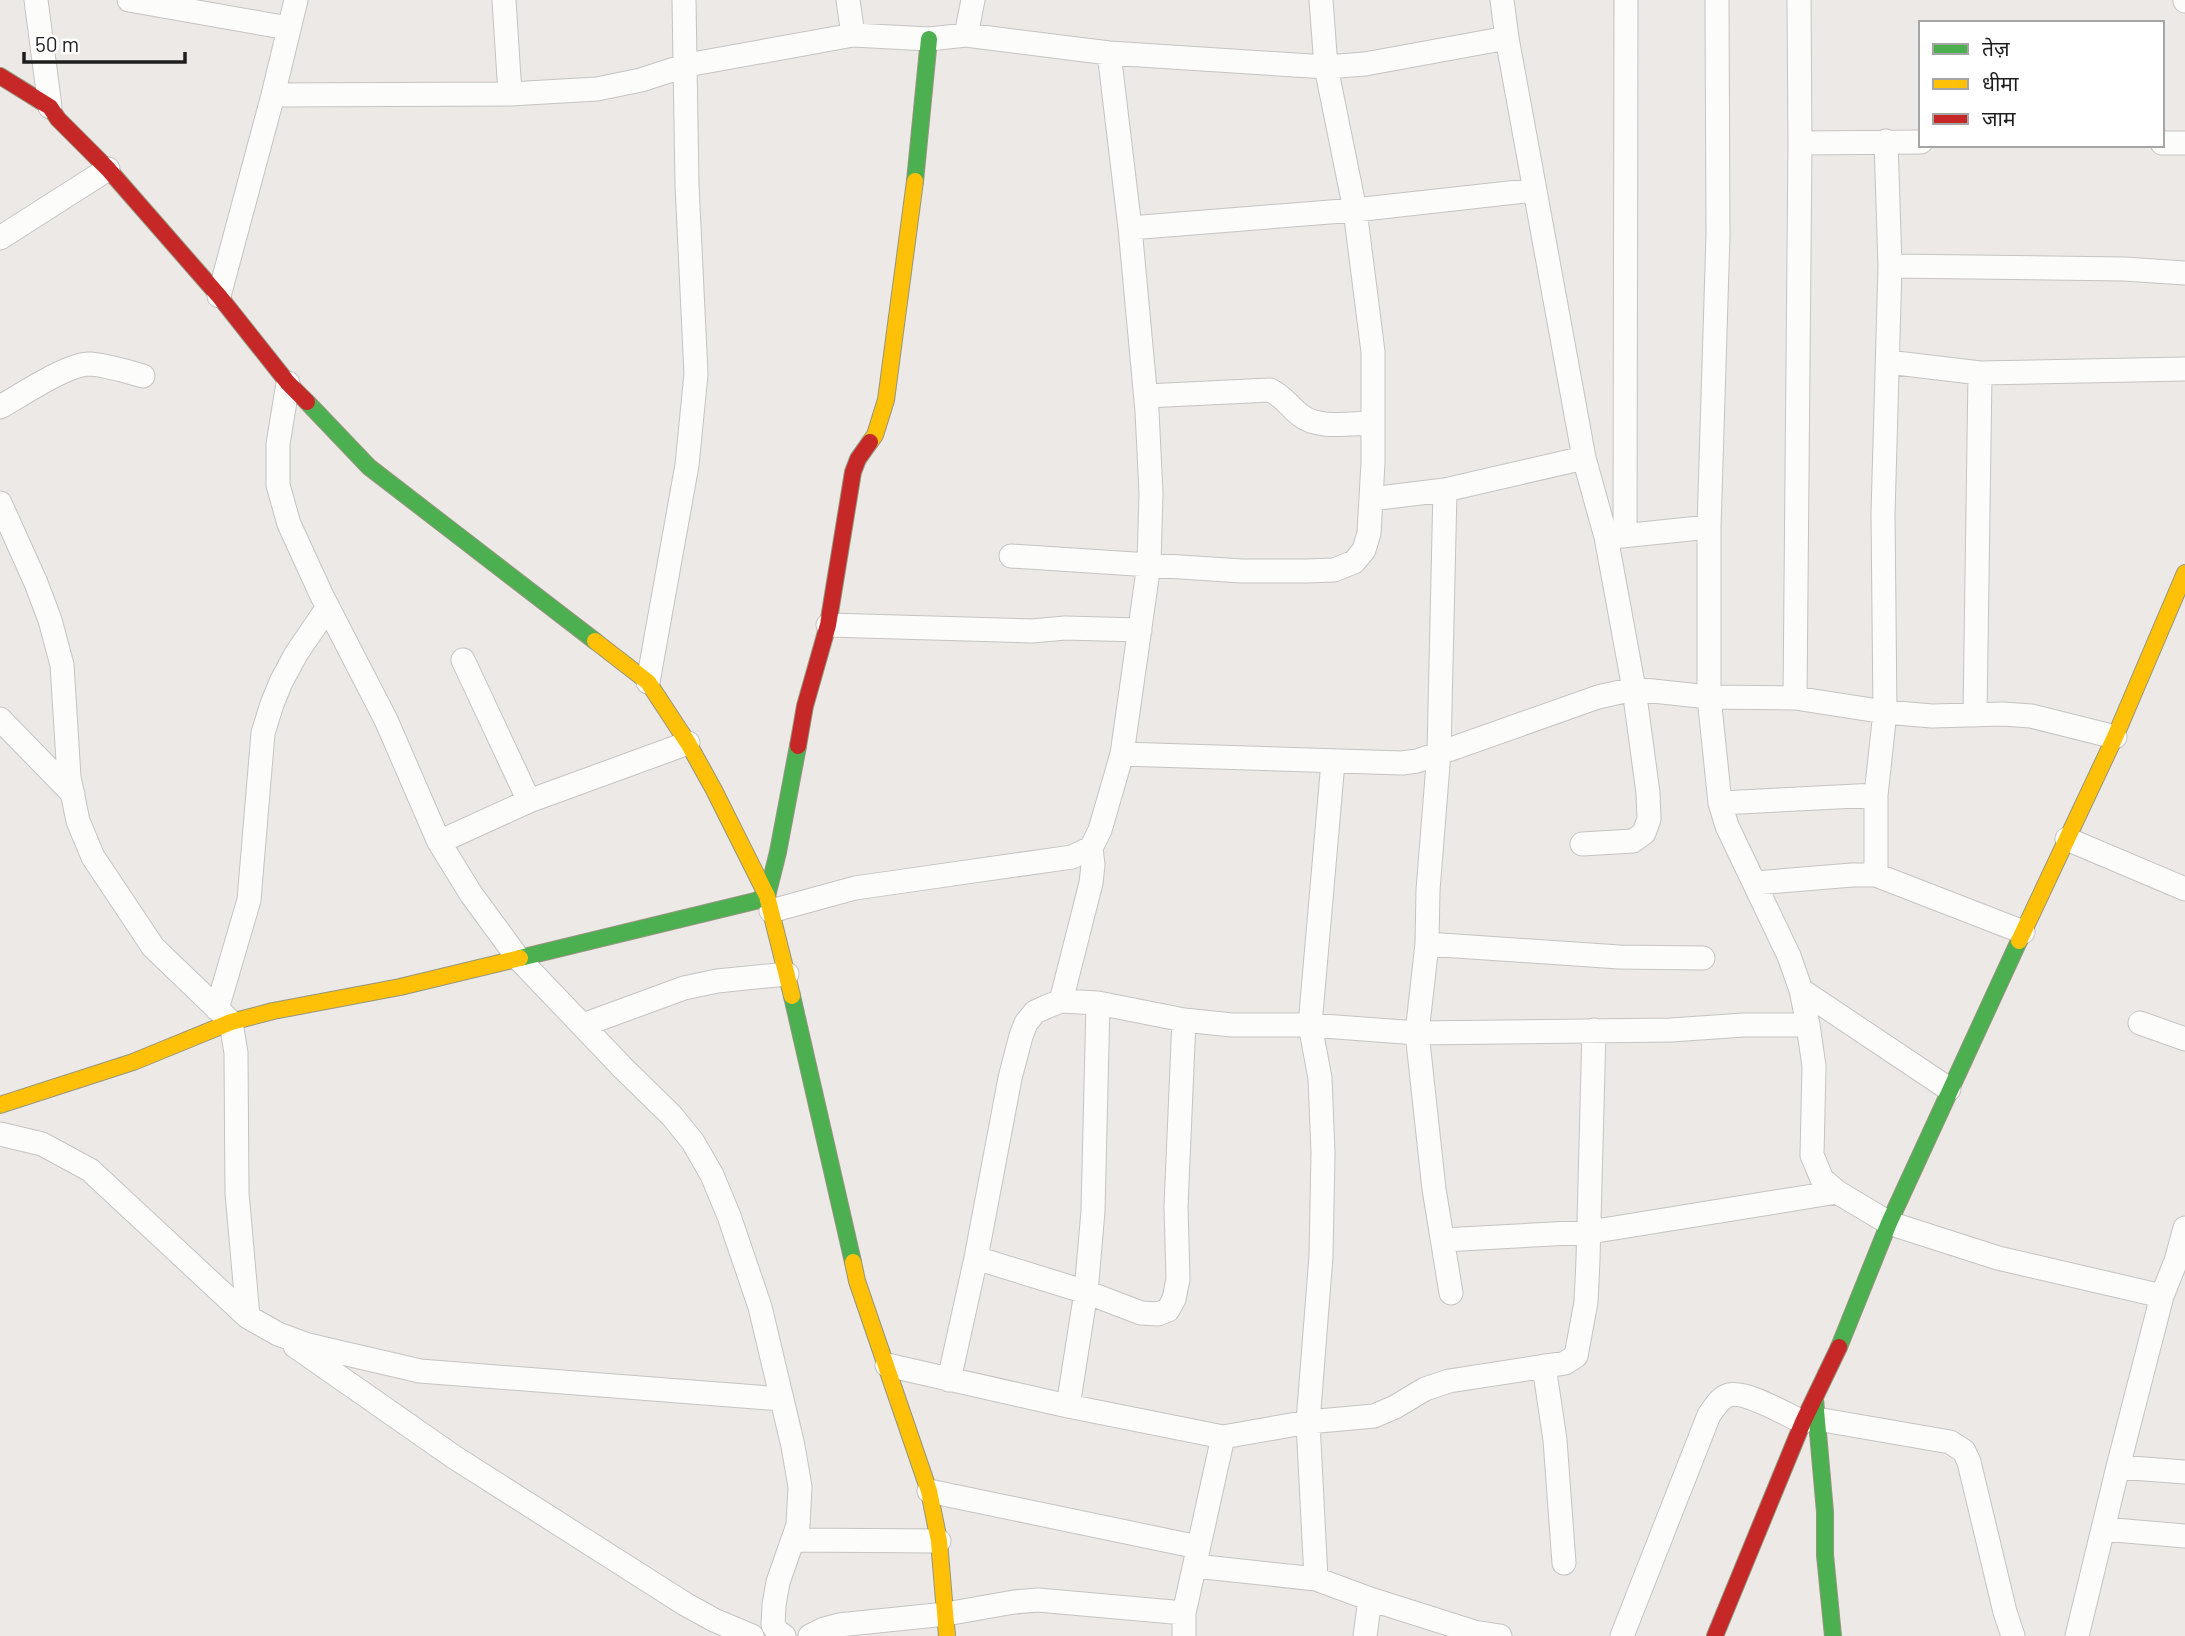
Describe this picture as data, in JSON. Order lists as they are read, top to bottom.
{
  "legend": ["तेज़", "धीमा", "जाम"],
  "scale_bar": "50 m"
}
